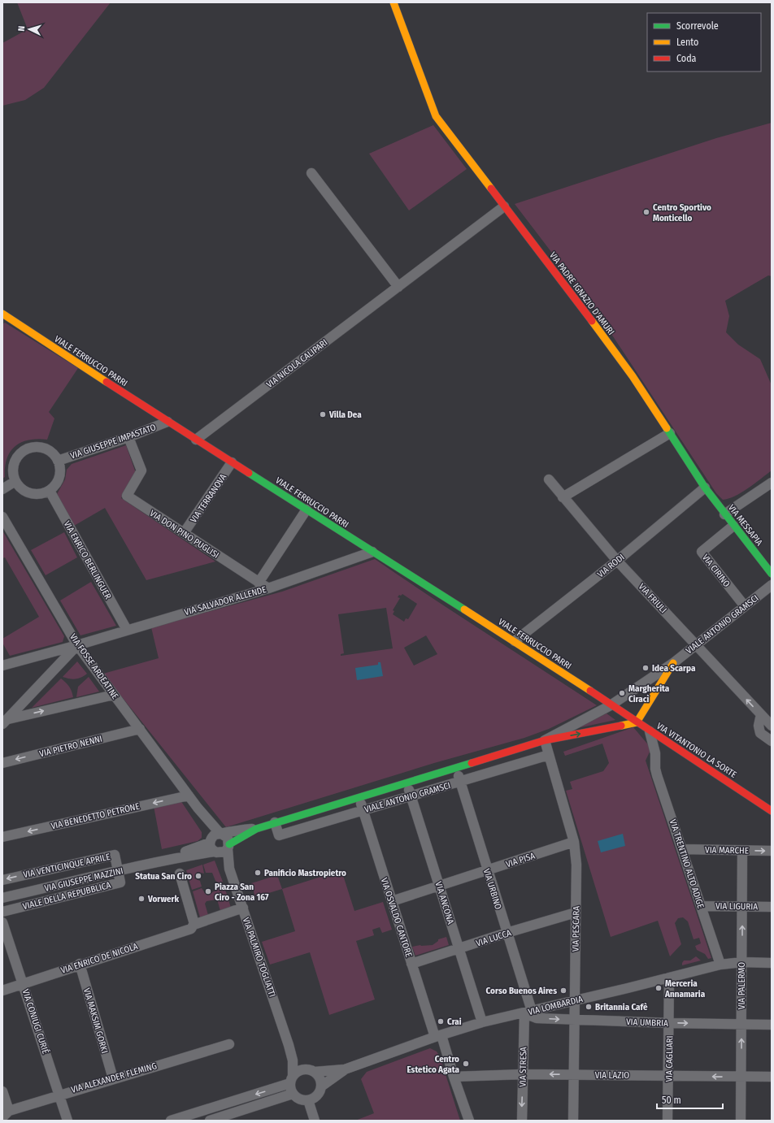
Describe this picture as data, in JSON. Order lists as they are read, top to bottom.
{
  "streets": {
    "street": [
      "VIA PADRE IGNAZIO D'AMURI",
      "VIALE FERRUCCIO PARRI",
      "VIA NICOLA CALIPARI",
      "VIA GIUSEPPE IMPASTATO",
      "VIA TERRANOVA",
      "VIA MESSAPIA",
      "VIA DON PINO PUGLISI",
      "VIA ENRICO BERLINGUER",
      "VIA RODI",
      "VIA CIRINO",
      "VIA FRIULI",
      "VIA SALVADOR ALLENDE",
      "VIALE ANTONIO GRAMSCI",
      "VIA FOSSE ARDEATINE",
      "VIA PIETRO NENNI",
      "VIA VITANTONIO LA SORTE",
      "VIA BENEDETTO PETRONE",
      "VIA MARCHE",
      "VIA PISA",
      "VIA TRENTINO ALTO ADIGE",
      "VIA VENTICINQUE APRILE",
      "VIA GIUSEPPE MAZZINI",
      "VIA URBINO",
      "VIALE DELLA REPUBBLICA",
      "VIA ANCONA",
      "VIA LIGURIA",
      "VIA OSVALDO CANTORE",
      "VIA PESCARA",
      "VIA LUCCA",
      "VIA PALMIRO TOGLIATTI",
      "VIA ENRICO DE NICOLA",
      "VIA PALERMO",
      "VIA LOMBARDIA",
      "VIA MAKSIM GORKI",
      "VIA CONIUGI CURIÉ",
      "VIA UMBRIA",
      "VIA CAGLIARI",
      "VIA STRESA",
      "VIA LAZIO",
      "VIA ALEXANDER FLEMING"
    ]
  },
  "crossings": [
    ["VIA PADRE IGNAZIO D'AMURI", "VIA NICOLA CALIPARI"],
    ["VIA PADRE IGNAZIO D'AMURI", "VIA MESSAPIA"],
    ["VIA PADRE IGNAZIO D'AMURI", "VIA RODI"],
    ["VIALE FERRUCCIO PARRI", "VIA NICOLA CALIPARI"],
    ["VIALE FERRUCCIO PARRI", "VIA GIUSEPPE IMPASTATO"],
    ["VIALE FERRUCCIO PARRI", "VIA TERRANOVA"],
    ["VIALE FERRUCCIO PARRI", "VIA RODI"],
    ["VIALE FERRUCCIO PARRI", "VIA SALVADOR ALLENDE"],
    ["VIALE FERRUCCIO PARRI", "VIALE ANTONIO GRAMSCI"],
    ["VIALE FERRUCCIO PARRI", "VIA VITANTONIO LA SORTE"],
    ["VIA GIUSEPPE IMPASTATO", "VIA DON PINO PUGLISI"],
    ["VIA GIUSEPPE IMPASTATO", "VIA ENRICO BERLINGUER"],
    ["VIA TERRANOVA", "VIA DON PINO PUGLISI"],
    ["VIA MESSAPIA", "VIA RODI"],
    ["VIA MESSAPIA", "VIA CIRINO"],
    ["VIA DON PINO PUGLISI", "VIA SALVADOR ALLENDE"],
    ["VIA ENRICO BERLINGUER", "VIA SALVADOR ALLENDE"],
    ["VIA RODI", "VIA FRIULI"],
    ["VIA CIRINO", "VIALE ANTONIO GRAMSCI"],
    ["VIA FRIULI", "VIALE ANTONIO GRAMSCI"],
    ["VIA SALVADOR ALLENDE", "VIA FOSSE ARDEATINE"],
    ["VIALE ANTONIO GRAMSCI", "VIA FOSSE ARDEATINE"],
    ["VIALE ANTONIO GRAMSCI", "VIA VITANTONIO LA SORTE"],
    ["VIALE ANTONIO GRAMSCI", "VIA GIUSEPPE MAZZINI"],
    ["VIALE ANTONIO GRAMSCI", "VIA URBINO"],
    ["VIALE ANTONIO GRAMSCI", "VIA ANCONA"],
    ["VIALE ANTONIO GRAMSCI", "VIA OSVALDO CANTORE"],
    ["VIALE ANTONIO GRAMSCI", "VIA PESCARA"],
    ["VIALE ANTONIO GRAMSCI", "VIA PALMIRO TOGLIATTI"],
    ["VIA FOSSE ARDEATINE", "VIA PIETRO NENNI"],
    ["VIA FOSSE ARDEATINE", "VIA BENEDETTO PETRONE"],
    ["VIA FOSSE ARDEATINE", "VIA GIUSEPPE MAZZINI"],
    ["VIA FOSSE ARDEATINE", "VIA PALMIRO TOGLIATTI"],
    ["VIA VITANTONIO LA SORTE", "VIA TRENTINO ALTO ADIGE"],
    ["VIA MARCHE", "VIA TRENTINO ALTO ADIGE"],
    ["VIA MARCHE", "VIA PALERMO"],
    ["VIA PISA", "VIA URBINO"],
    ["VIA PISA", "VIA ANCONA"],
    ["VIA PISA", "VIA OSVALDO CANTORE"],
    ["VIA PISA", "VIA PESCARA"],
    ["VIA TRENTINO ALTO ADIGE", "VIA LIGURIA"],
    ["VIA TRENTINO ALTO ADIGE", "VIA LOMBARDIA"],
    ["VIA VENTICINQUE APRILE", "VIA GIUSEPPE MAZZINI"],
    ["VIA VENTICINQUE APRILE", "VIALE DELLA REPUBBLICA"],
    ["VIA GIUSEPPE MAZZINI", "VIALE DELLA REPUBBLICA"],
    ["VIA GIUSEPPE MAZZINI", "VIA PALMIRO TOGLIATTI"],
    ["VIA URBINO", "VIA LUCCA"],
    ["VIA URBINO", "VIA LOMBARDIA"],
    ["VIA URBINO", "VIA UMBRIA"],
    ["VIA URBINO", "VIA STRESA"],
    ["VIA ANCONA", "VIA LUCCA"],
    ["VIA ANCONA", "VIA LOMBARDIA"],
    ["VIA LIGURIA", "VIA PALERMO"],
    ["VIA OSVALDO CANTORE", "VIA LUCCA"],
    ["VIA OSVALDO CANTORE", "VIA LOMBARDIA"],
    ["VIA OSVALDO CANTORE", "VIA LAZIO"],
    ["VIA PESCARA", "VIA LUCCA"],
    ["VIA PESCARA", "VIA LOMBARDIA"],
    ["VIA PESCARA", "VIA UMBRIA"],
    ["VIA PESCARA", "VIA LAZIO"],
    ["VIA PALMIRO TOGLIATTI", "VIA ENRICO DE NICOLA"],
    ["VIA PALMIRO TOGLIATTI", "VIA LOMBARDIA"],
    ["VIA ENRICO DE NICOLA", "VIA MAKSIM GORKI"],
    ["VIA ENRICO DE NICOLA", "VIA CONIUGI CURIÉ"],
    ["VIA PALERMO", "VIA LOMBARDIA"],
    ["VIA PALERMO", "VIA UMBRIA"],
    ["VIA PALERMO", "VIA LAZIO"],
    ["VIA LOMBARDIA", "VIA UMBRIA"],
    ["VIA LOMBARDIA", "VIA CAGLIARI"],
    ["VIA LOMBARDIA", "VIA STRESA"],
    ["VIA MAKSIM GORKI", "VIA ALEXANDER FLEMING"],
    ["VIA CONIUGI CURIÉ", "VIA ALEXANDER FLEMING"],
    ["VIA UMBRIA", "VIA CAGLIARI"],
    ["VIA UMBRIA", "VIA STRESA"],
    ["VIA CAGLIARI", "VIA LAZIO"],
    ["VIA STRESA", "VIA LAZIO"]
  ],
  "one_way": [
    "VIA BENEDETTO PETRONE",
    "VIA VENTICINQUE APRILE",
    "VIA PALERMO",
    "VIA UMBRIA",
    "VIA STRESA",
    "VIA LAZIO"
  ],
  "places": [
    "Centro Sportivo Monticello",
    "Villa Dea",
    "Idea Scarpa",
    "Margherita Ciracì",
    "Panificio Mastropietro",
    "Statua San Ciro",
    "Piazza San Ciro - Zona 167",
    "Vorwerk",
    "Merceria Annamaria",
    "Corso Buenos Aires",
    "Britannia Cafè",
    "Crai",
    "Centro Estetico Agata"
  ],
  "legend": ["Scorrevole", "Lento", "Coda"],
  "scale_bar": "50 m",
  "north": "left"
}
